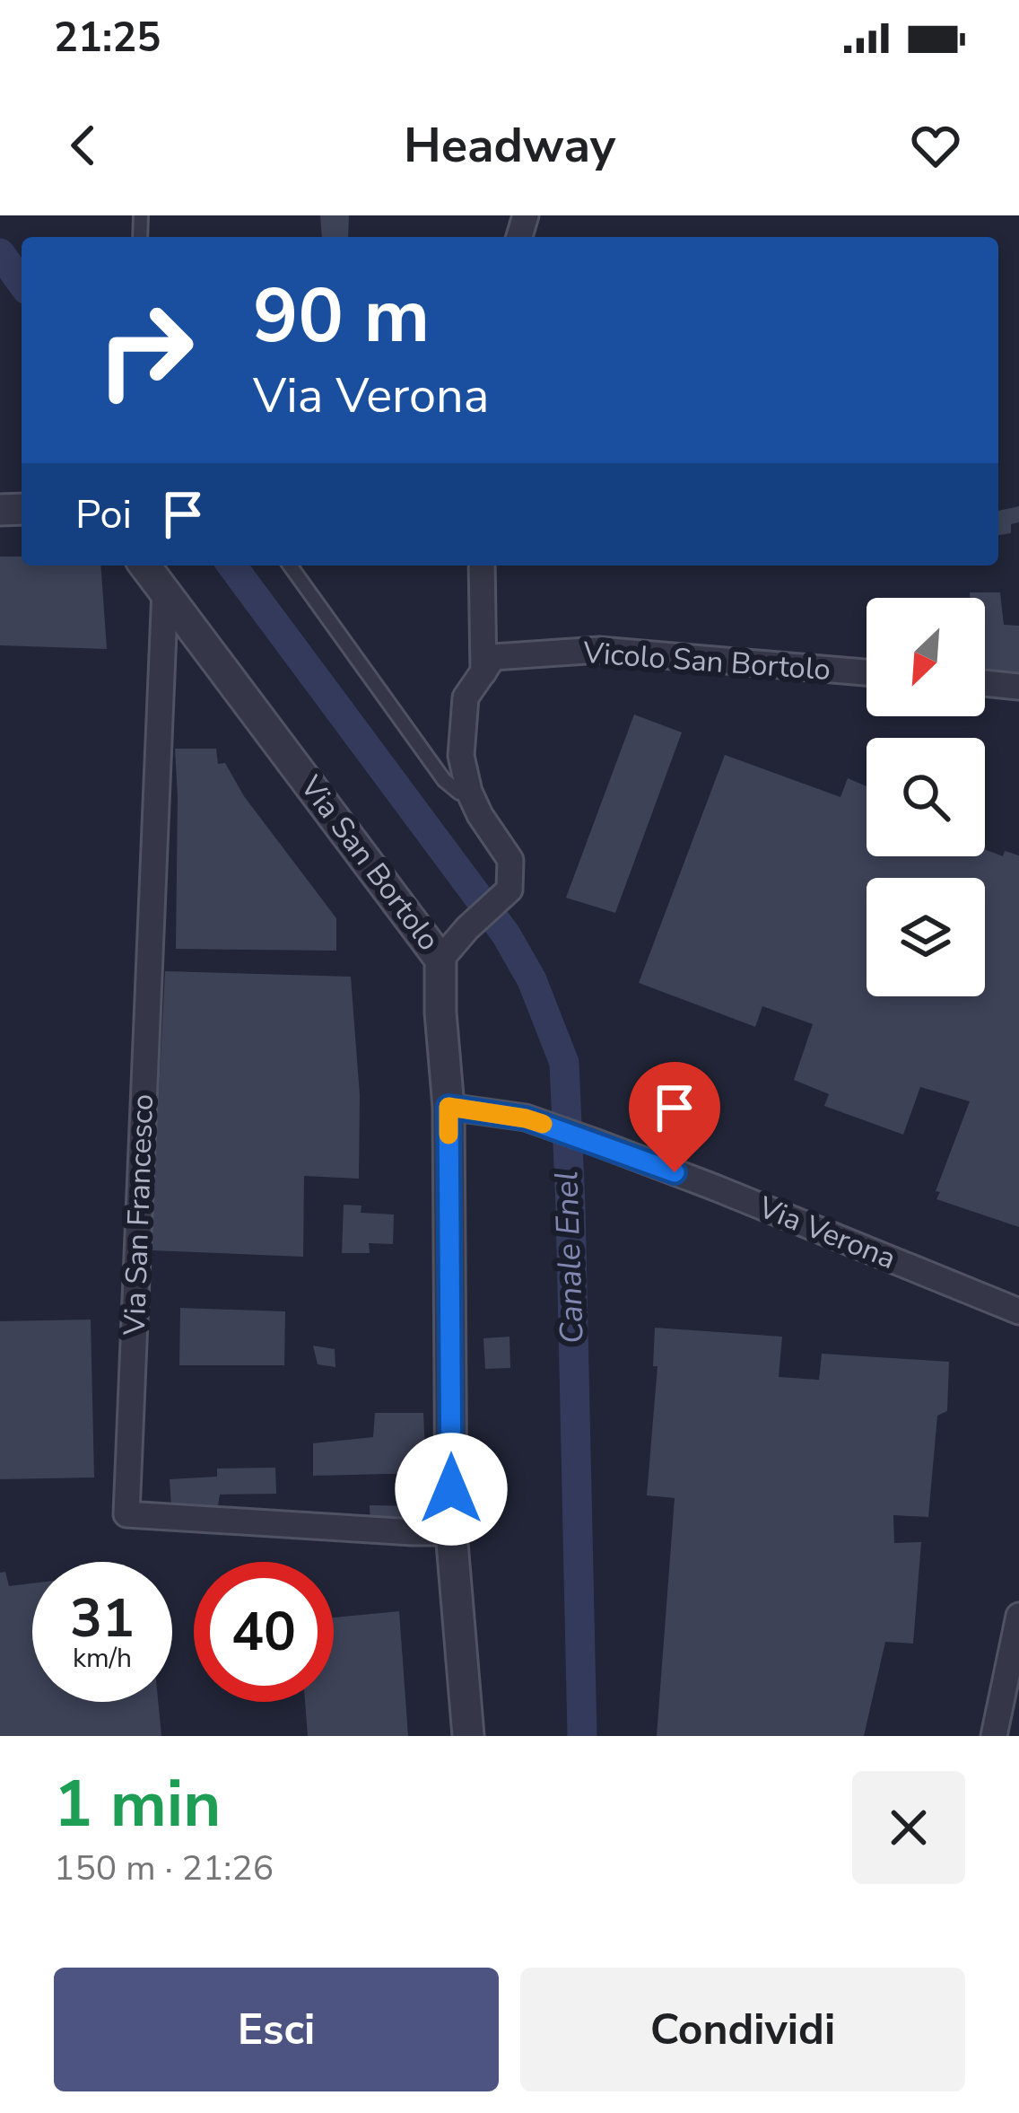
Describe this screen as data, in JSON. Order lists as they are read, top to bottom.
{
  "streets": {
    "street": [
      "Vicolo San Bortolo",
      "Via San Bortolo",
      "Via San Francesco",
      "Via Verona"
    ]
  },
  "crossings": [
    ["Via San Bortolo", "Via San Francesco"],
    ["Via San Bortolo", "Via Verona"]
  ],
  "water": ["Canale Enel"],
  "north": "bottom left",
  "page": {
    "status": "21:25",
    "header": "Headway",
    "turn": ["90 m", "Via Verona"],
    "then": "Poi",
    "speed": "31 km/h",
    "limit": "40",
    "heading": ["1 min", "150 m · 21:26"],
    "buttons": ["Esci", "Condividi"]
  }
}
